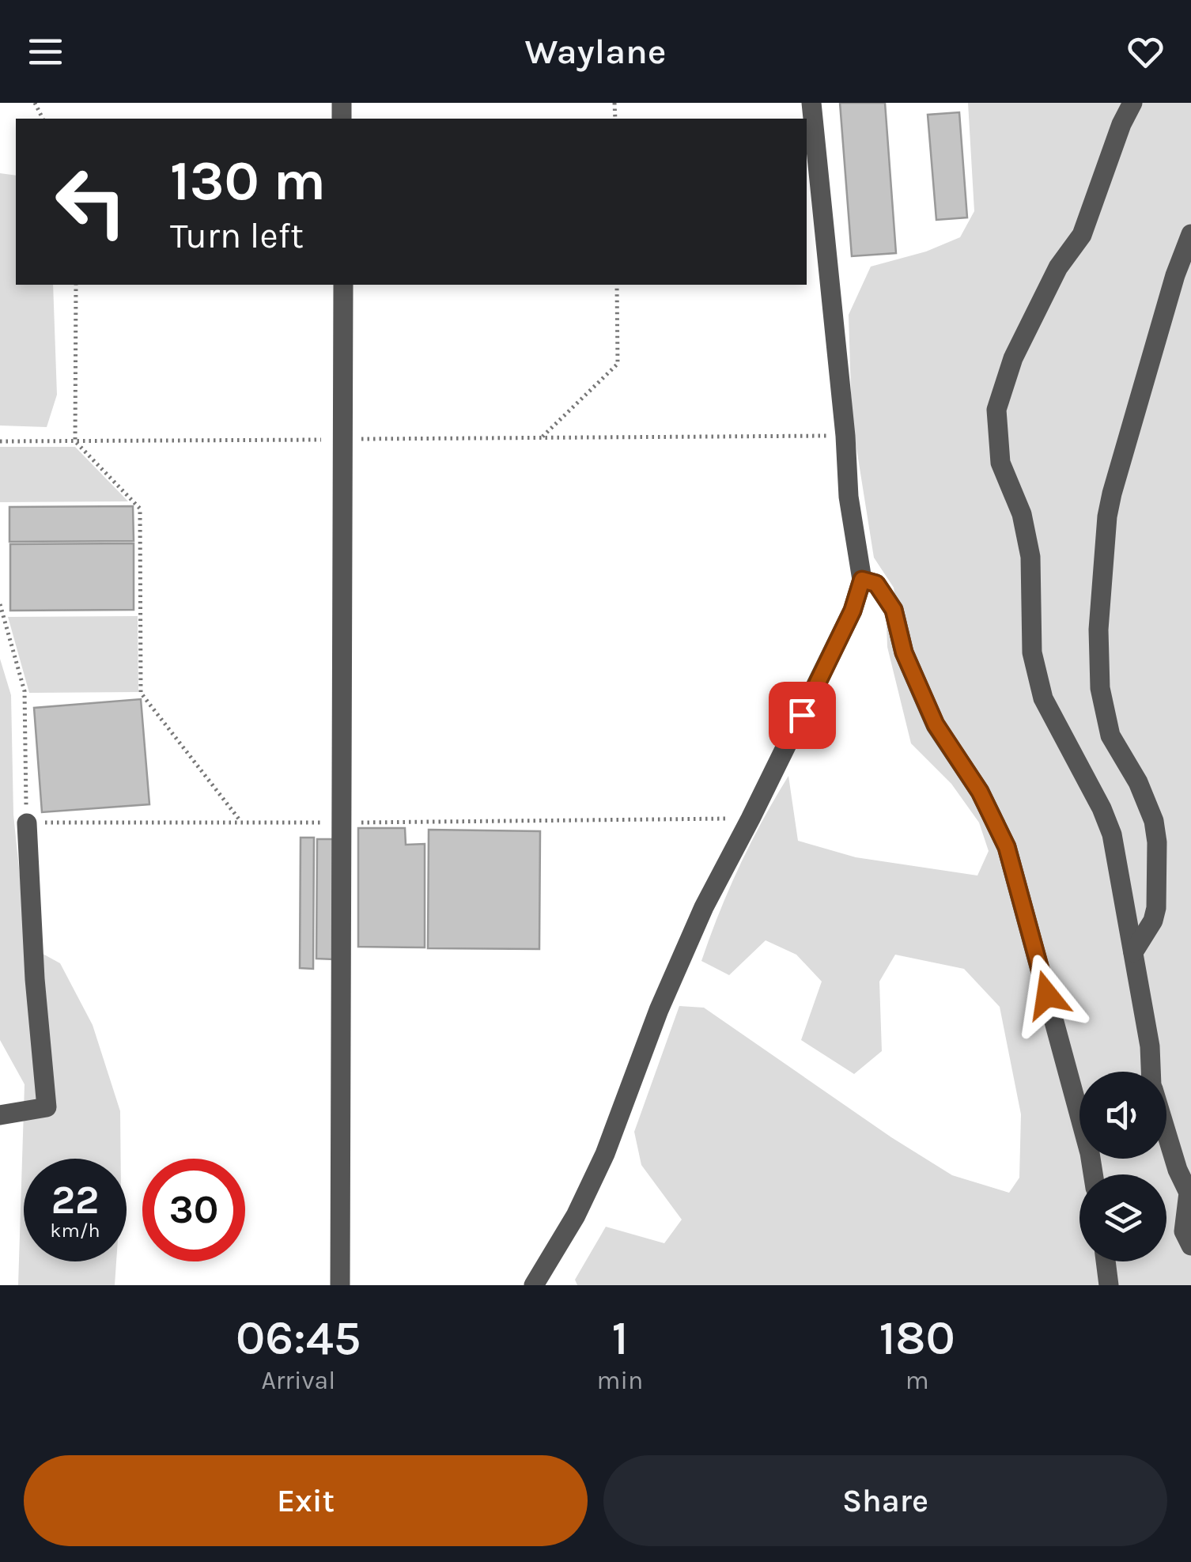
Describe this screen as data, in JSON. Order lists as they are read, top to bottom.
{
  "page": {
    "header": "Waylane",
    "turn": ["130 m", "Turn left"],
    "speed": "22 km/h",
    "limit": "30",
    "eta": [
      "06:45",
      "Arrival",
      "1",
      "min",
      "180",
      "m"
    ],
    "buttons": ["Exit", "Share"]
  }
}
